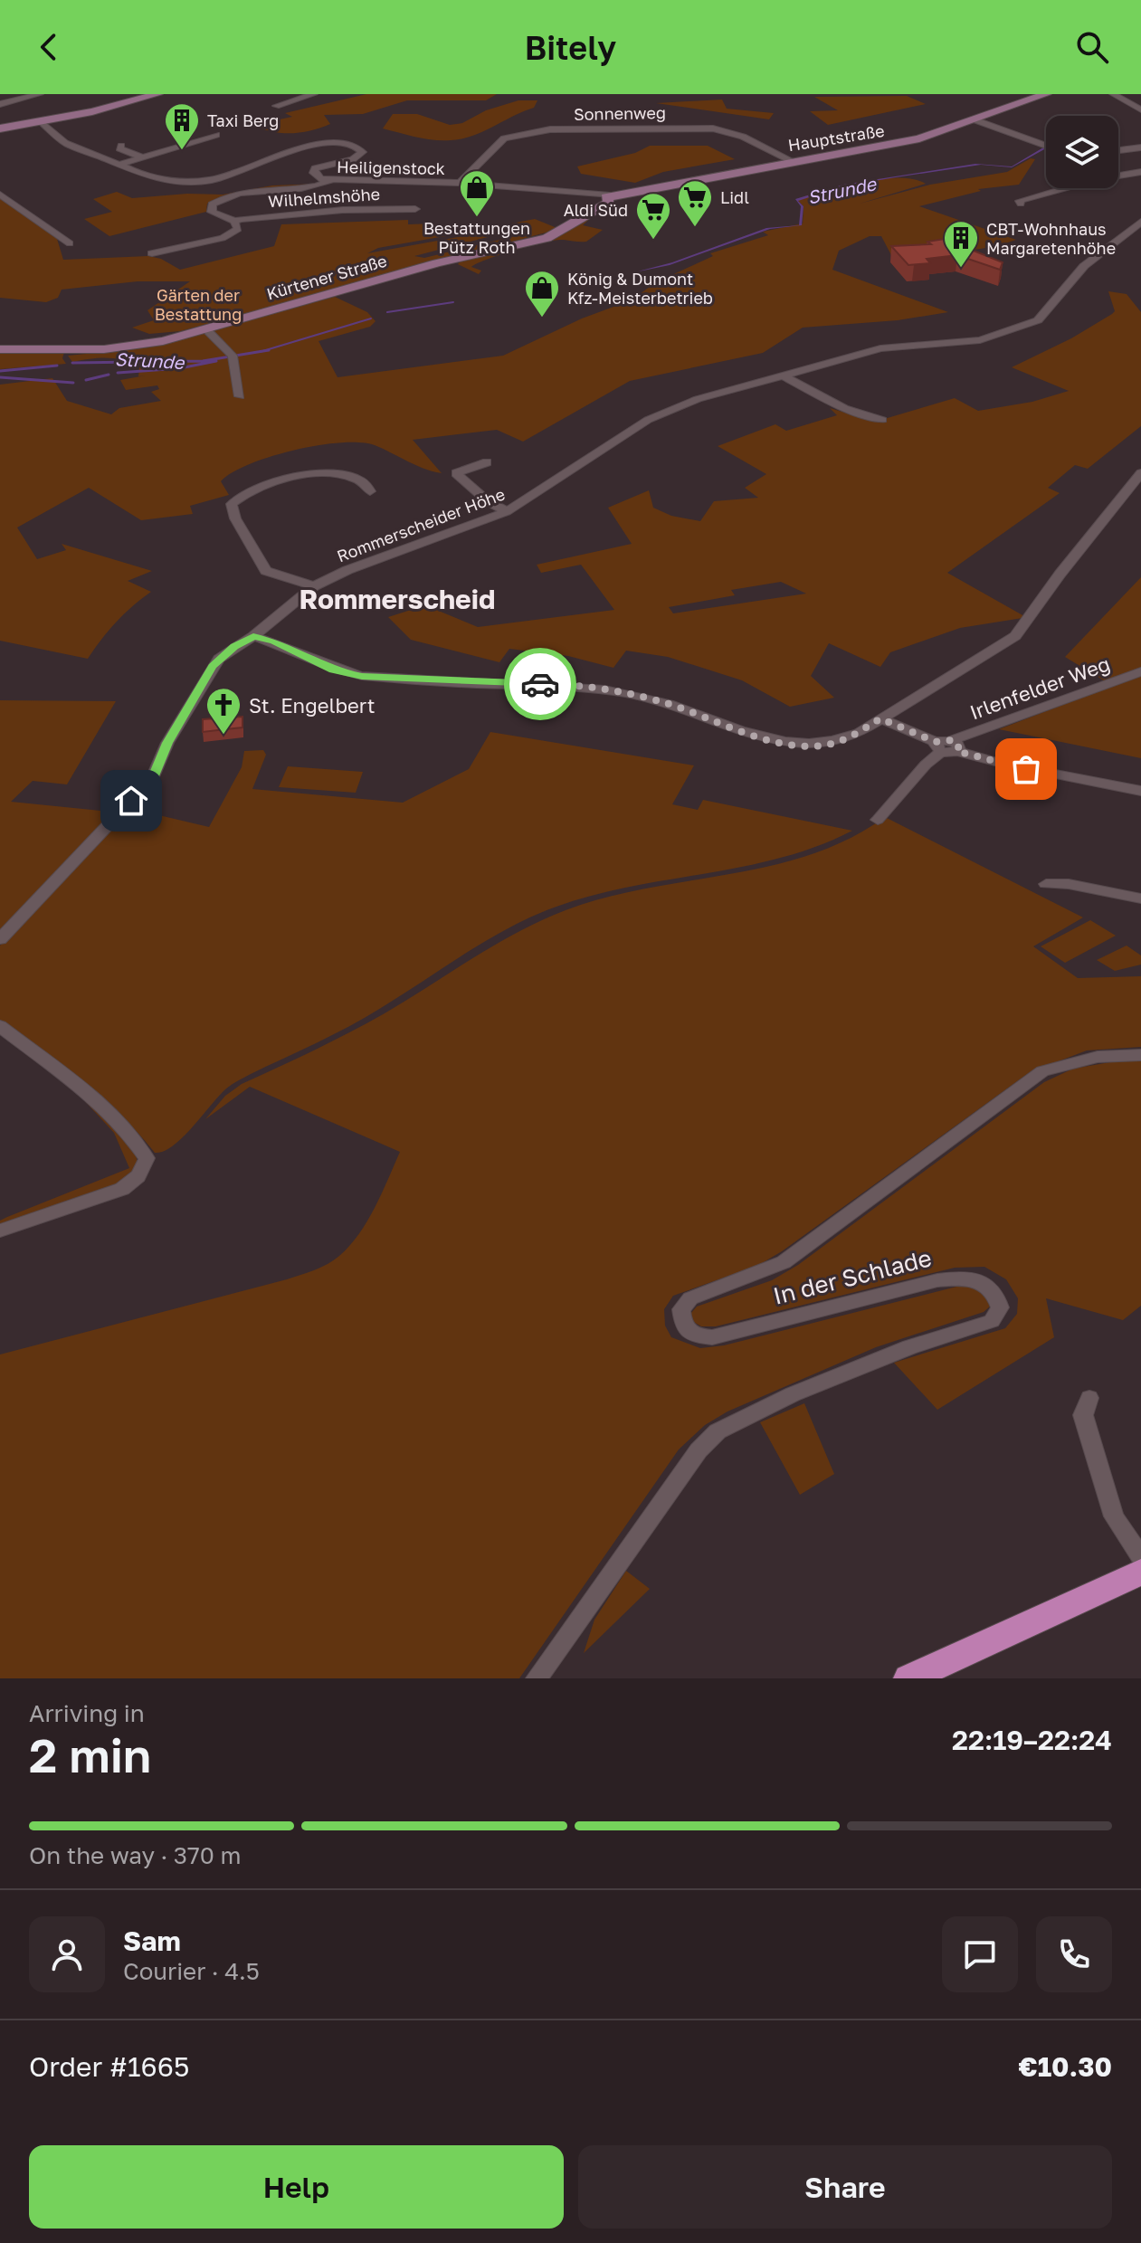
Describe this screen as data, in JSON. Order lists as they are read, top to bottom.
{
  "streets": {
    "main road": ["Hauptstraße", "Kürtener Straße"],
    "street": [
      "Sonnenweg",
      "Heiligenstock",
      "Wilhelmshöhe",
      "Rommerscheider Höhe",
      "Irlenfelder Weg",
      "In der Schlade"
    ]
  },
  "crossings": [
    ["Sonnenweg", "Hauptstraße"],
    ["Sonnenweg", "Heiligenstock"],
    ["Hauptstraße", "Heiligenstock"],
    ["Hauptstraße", "Kürtener Straße"],
    ["Heiligenstock", "Wilhelmshöhe"],
    ["Heiligenstock", "Kürtener Straße"]
  ],
  "districts": ["Rommerscheid"],
  "water": ["Strunde"],
  "parks": ["Gärten der Bestattung"],
  "places": {
    "building": ["Taxi Berg", "CBT-Wohnhaus Margaretenhöhe"],
    "shop": ["Bestattungen Pütz Roth", "König & Dumont Kfz-Meisterbetrieb"],
    "supermarket": ["Lidl", "Aldi Süd"],
    "church": ["St. Engelbert"]
  },
  "page": {
    "header": "Bitely",
    "heading": ["2 min", "Arriving in", "22:19–22:24"],
    "panel": [
      "Sam",
      "Courier · 4.5",
      "Order #1665",
      "€10.30"
    ],
    "bar": "On the way · 370 m",
    "buttons": ["Help", "Share"]
  }
}
